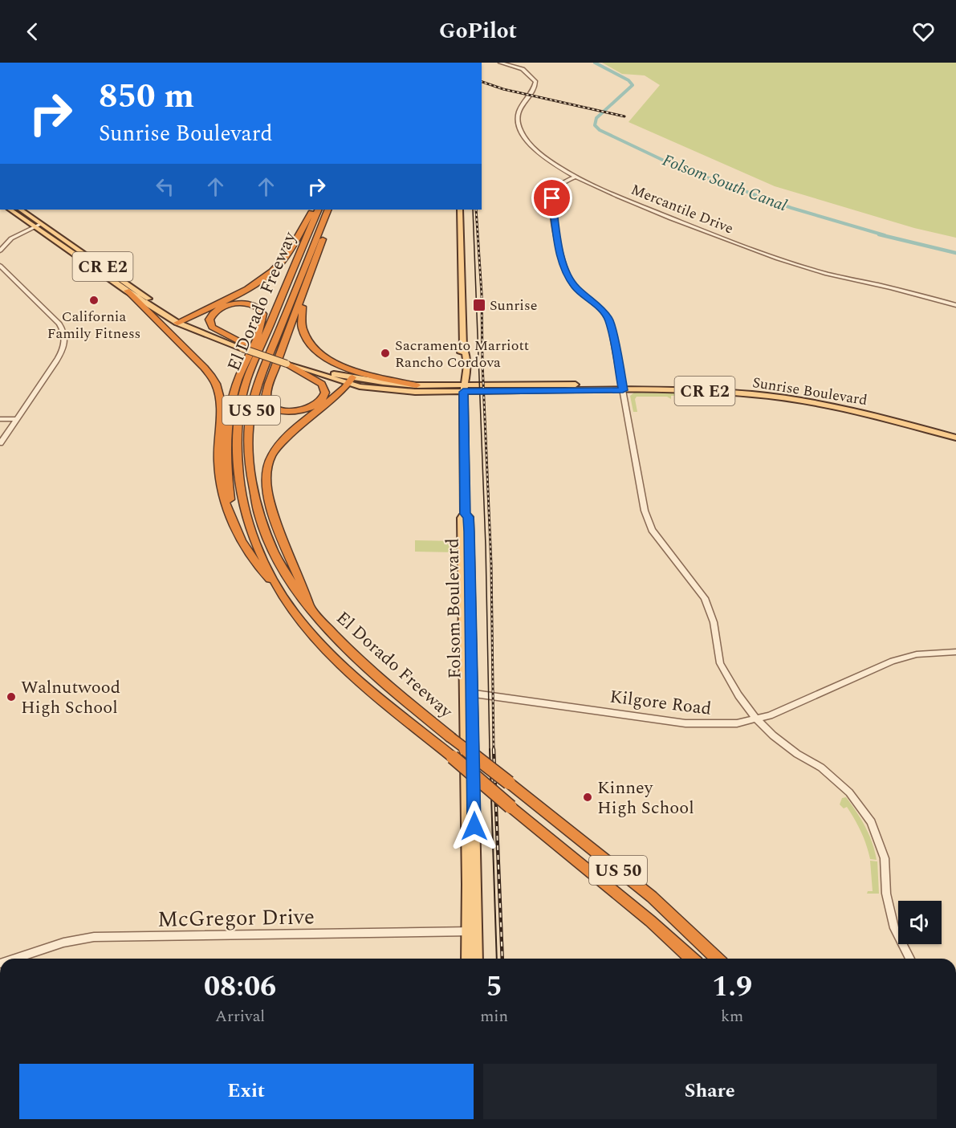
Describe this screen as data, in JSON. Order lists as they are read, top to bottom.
{
  "streets": {
    "highway": ["El Dorado Freeway", "US 50"],
    "main road": ["CR E2", "Sunrise Boulevard", "Folsom Boulevard"],
    "street": ["Mercantile Drive", "Kilgore Road", "McGregor Drive"]
  },
  "crossings": [
    ["Sunrise Boulevard", "Folsom Boulevard"],
    ["Folsom Boulevard", "Kilgore Road"],
    ["Folsom Boulevard", "McGregor Drive"]
  ],
  "water": ["Folsom South Canal"],
  "places": {
    "other": [
      "California Family Fitness",
      "Sacramento Marriott Rancho Cordova",
      "Walnutwood High School",
      "Kinney High School"
    ],
    "transit": ["Sunrise"]
  },
  "page": {
    "header": "GoPilot",
    "turn": ["850 m", "Sunrise Boulevard"],
    "eta": [
      "08:06",
      "Arrival",
      "5",
      "min",
      "1.9",
      "km"
    ],
    "buttons": ["Exit", "Share"]
  }
}
